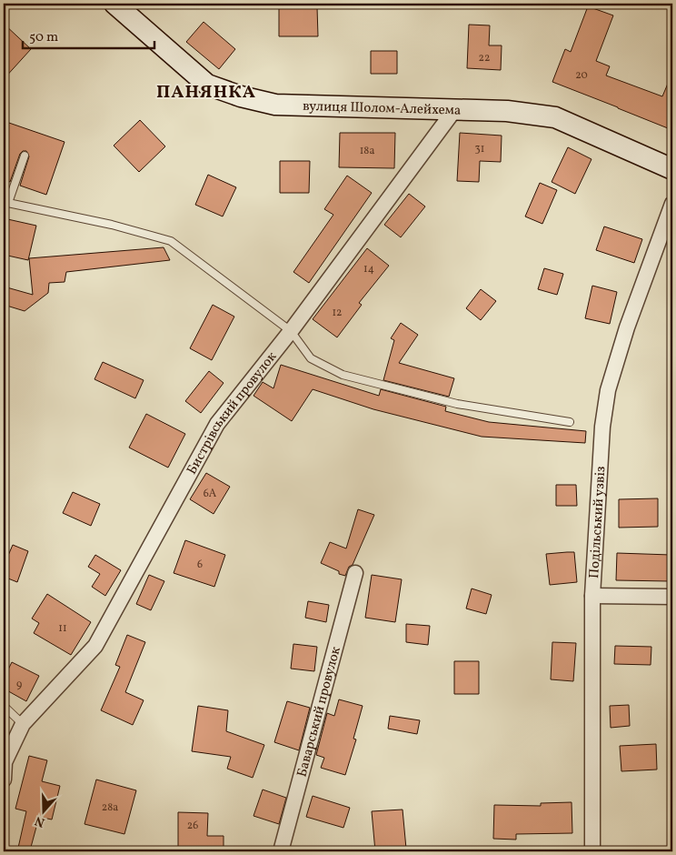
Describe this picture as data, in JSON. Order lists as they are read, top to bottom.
{
  "streets": {
    "main road": ["вулиця Шолом-Алейхема"],
    "street": ["Бистрівський провулок", "Подільський узвіз", "Баварський провулок"]
  },
  "crossings": [
    ["вулиця Шолом-Алейхема", "Бистрівський провулок"]
  ],
  "districts": ["ПАНЯНКА"],
  "house_numbers": [
    "22",
    "20",
    "31",
    "18а",
    "14",
    "12",
    "6А",
    "6",
    "11",
    "9",
    "28а",
    "26"
  ],
  "scale_bar": "50 m",
  "north": "bottom"
}
